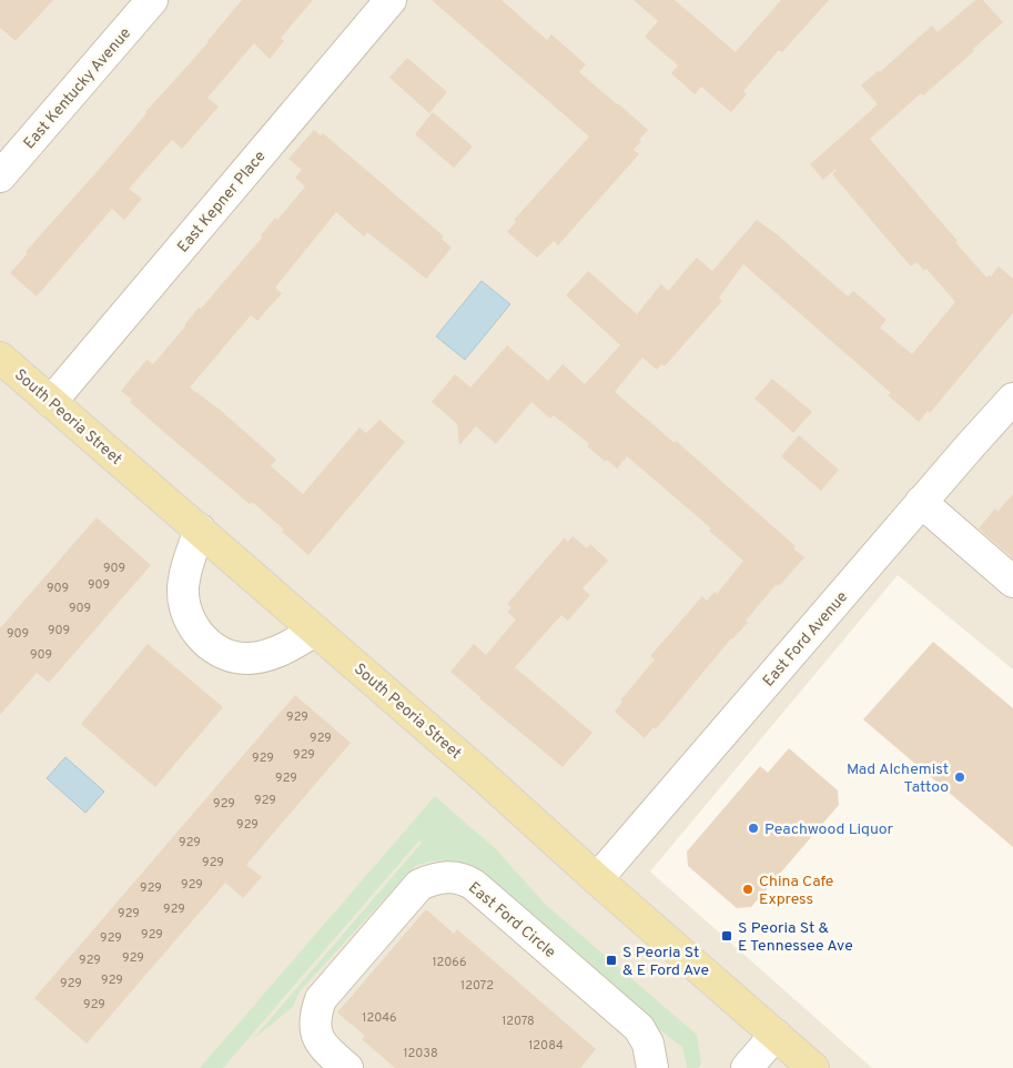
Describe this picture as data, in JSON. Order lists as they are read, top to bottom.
{
  "streets": {
    "main road": ["South Peoria Street"],
    "street": [
      "East Kentucky Avenue",
      "East Kepner Place",
      "East Ford Avenue",
      "East Ford Circle"
    ]
  },
  "crossings": [
    ["East Kepner Place", "South Peoria Street"],
    ["South Peoria Street", "East Ford Avenue"]
  ],
  "places": {
    "other": ["Mad Alchemist Tattoo", "Peachwood Liquor", "China Cafe Express"],
    "transit": ["S Peoria St & E Tennessee Ave", "S Peoria St & E Ford Ave"]
  },
  "house_numbers": [
    "909",
    "909",
    "909",
    "909",
    "909",
    "909",
    "909",
    "929",
    "929",
    "929",
    "929",
    "929",
    "929",
    "929",
    "929",
    "929",
    "929",
    "929",
    "929",
    "929",
    "929",
    "929",
    "929",
    "929",
    "929",
    "12066",
    "929",
    "929",
    "12072",
    "929",
    "12046",
    "12078",
    "12084",
    "12038"
  ]
}
